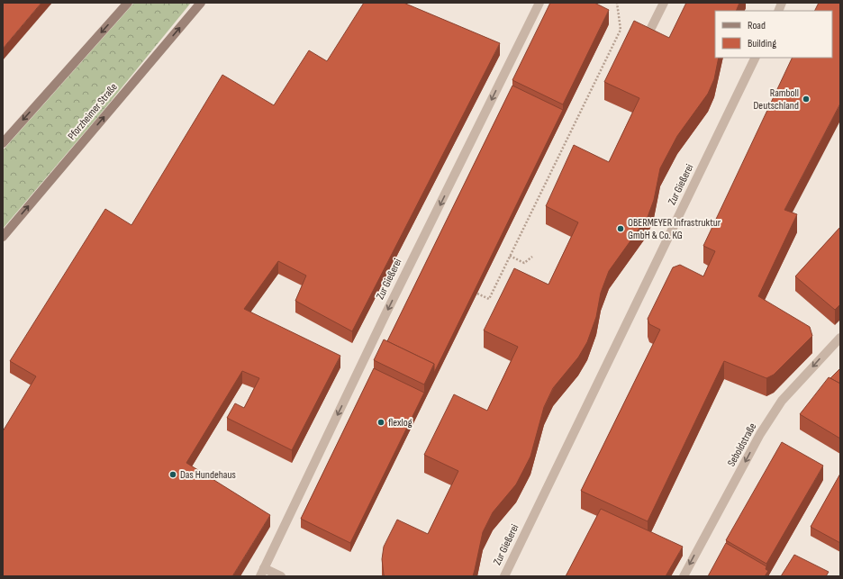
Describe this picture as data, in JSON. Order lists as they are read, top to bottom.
{
  "streets": {
    "main road": ["Pforzheimer Straße"],
    "street": ["Zur Gießerei", "Seboldstraße"]
  },
  "one_way": ["Zur Gießerei", "Seboldstraße"],
  "places": [
    "Ramboll Deutschland",
    "OBERMEYER Infrastruktur GmbH & Co. KG",
    "flexlog",
    "Das Hundehaus"
  ],
  "legend": ["Road", "Building"]
}
